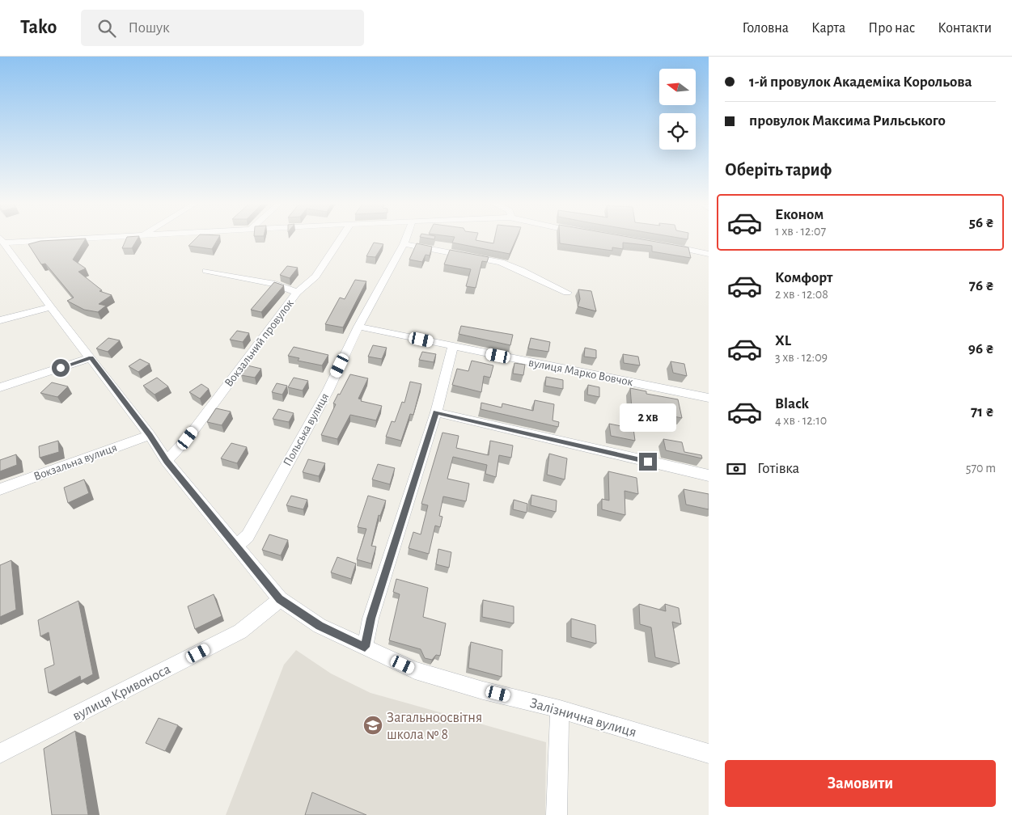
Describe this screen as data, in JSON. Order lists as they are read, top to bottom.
{
  "streets": {
    "street": [
      "Вокзальний провулок",
      "вулиця Марко Вовчок",
      "Польська вулиця",
      "Вокзальна вулиця",
      "вулиця Кривоноса",
      "Залізнична вулиця"
    ]
  },
  "crossings": [
    ["Вокзальний провулок", "Залізнична вулиця"],
    ["вулиця Марко Вовчок", "Польська вулиця"],
    ["Польська вулиця", "Залізнична вулиця"],
    ["Вокзальна вулиця", "Залізнична вулиця"],
    ["вулиця Кривоноса", "Залізнична вулиця"]
  ],
  "places": {
    "school or university": ["Загальноосвітня школа № 8"]
  },
  "north": "left",
  "page": {
    "header": "Tako",
    "search": "Пошук",
    "nav": [
      "Головна",
      "Карта",
      "Про нас",
      "Контакти"
    ],
    "banner": ["1-й провулок Академіка Корольова", "провулок Максима Рильського"],
    "heading": "Оберіть тариф",
    "list": [
      {
        "name": "Економ",
        "note": "1 хв · 12:07",
        "value": "56 ₴"
      },
      {
        "name": "Комфорт",
        "note": "2 хв · 12:08",
        "value": "76 ₴"
      },
      {
        "name": "XL",
        "note": "3 хв · 12:09",
        "value": "96 ₴"
      },
      {
        "name": "Black",
        "note": "4 хв · 12:10",
        "value": "71 ₴"
      }
    ],
    "bubble": "2 хв",
    "pay": ["Готівка", "570 m"],
    "buttons": "Замовити"
  }
}
